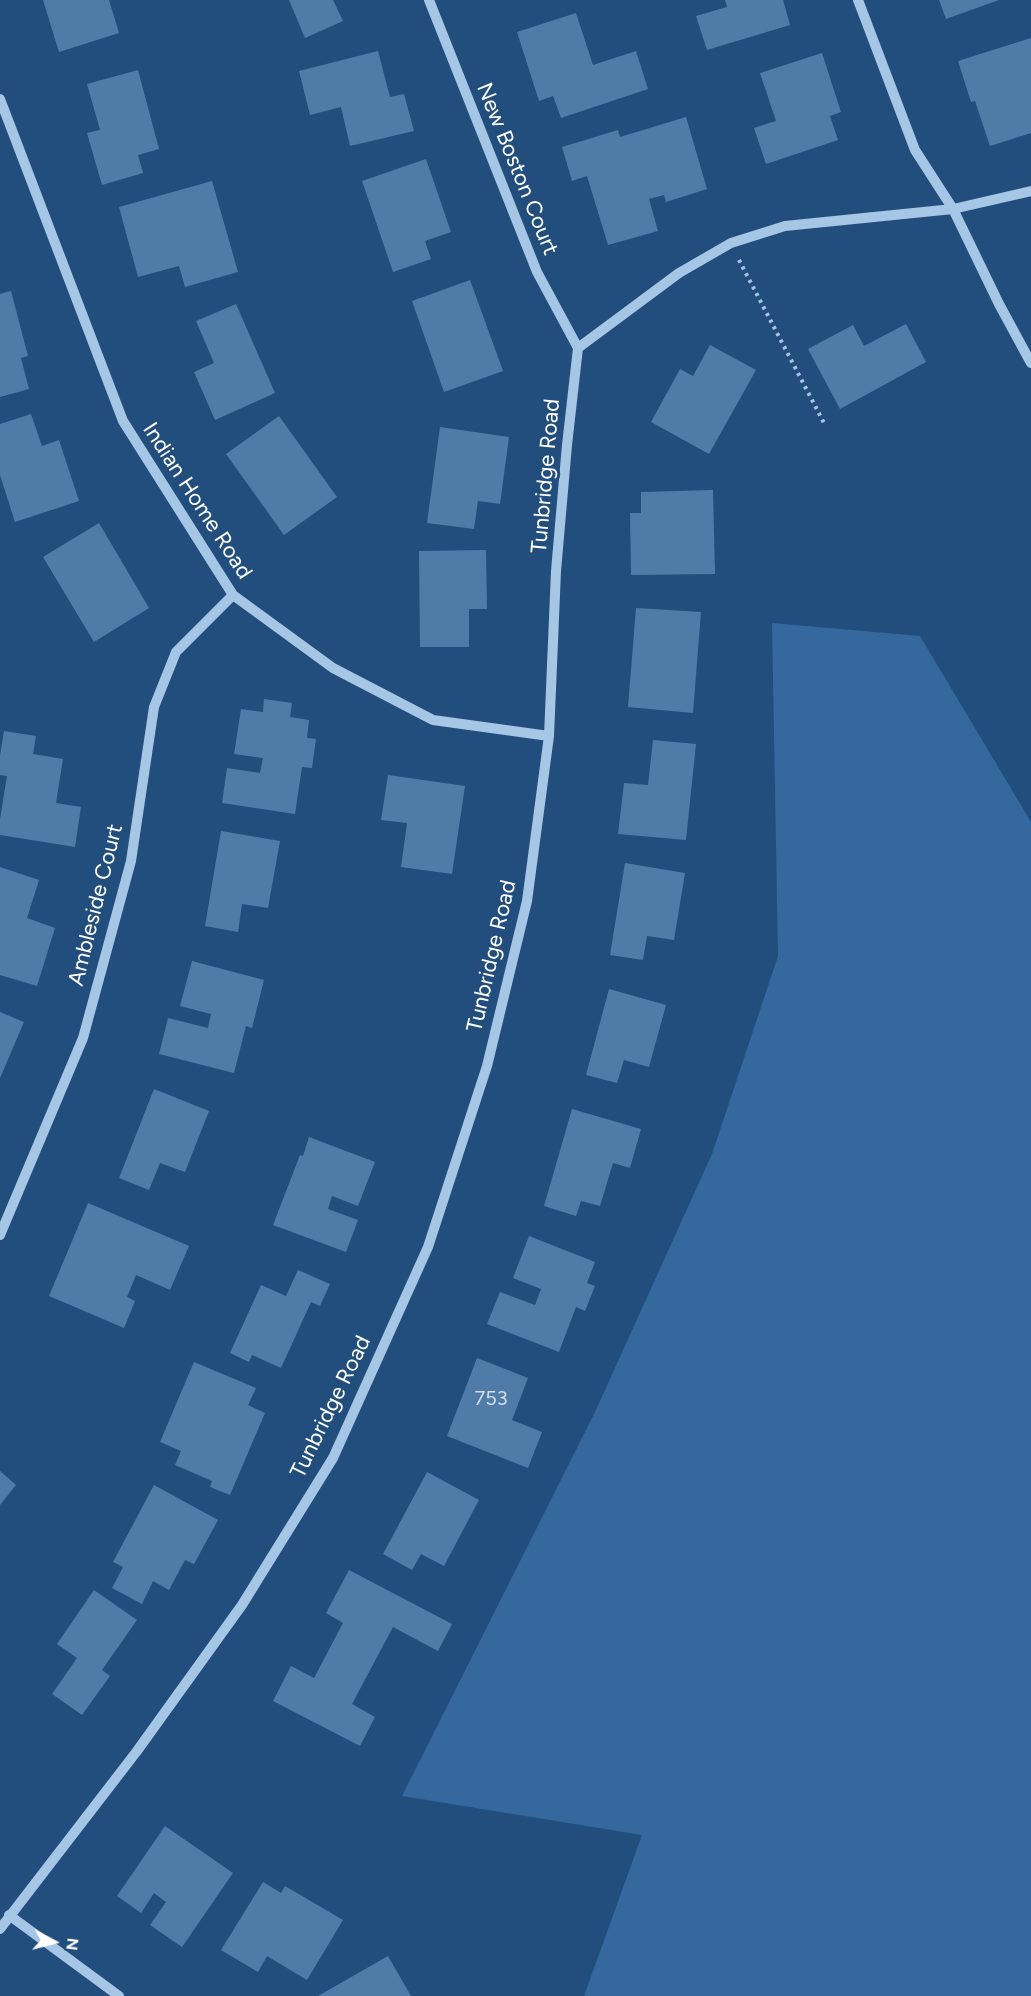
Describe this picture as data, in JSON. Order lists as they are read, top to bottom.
{
  "streets": {
    "street": [
      "New Boston Court",
      "Tunbridge Road",
      "Indian Home Road",
      "Ambleside Court"
    ]
  },
  "crossings": [
    ["New Boston Court", "Tunbridge Road"],
    ["Tunbridge Road", "Indian Home Road"],
    ["Indian Home Road", "Ambleside Court"]
  ],
  "house_numbers": ["753"],
  "north": "right"
}
